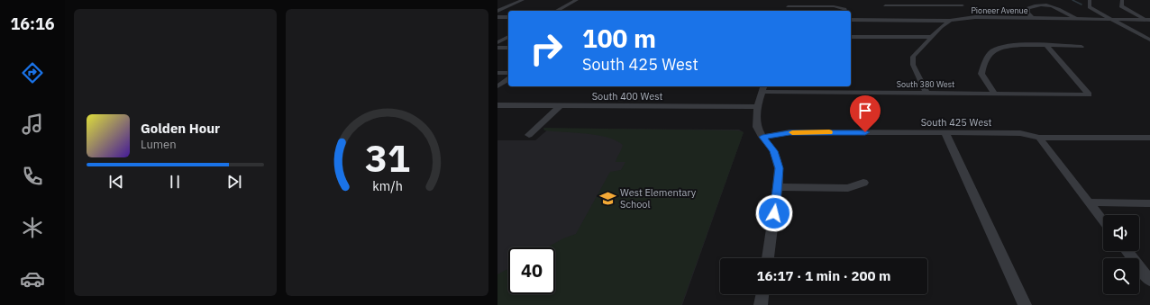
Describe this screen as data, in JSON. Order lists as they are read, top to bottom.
{
  "streets": {
    "street": [
      "Pioneer Avenue",
      "South 380 West",
      "South 400 West",
      "South 425 West"
    ]
  },
  "places": {
    "school or university": ["West Elementary School"]
  },
  "page": {
    "tabs": "16:16",
    "turn": ["100 m", "South 425 West"],
    "song": ["Golden Hour", "Lumen"],
    "limit": "40",
    "trip": "16:17 · 1 min · 200 m",
    "gauge": ["31", "km/h"]
  }
}
